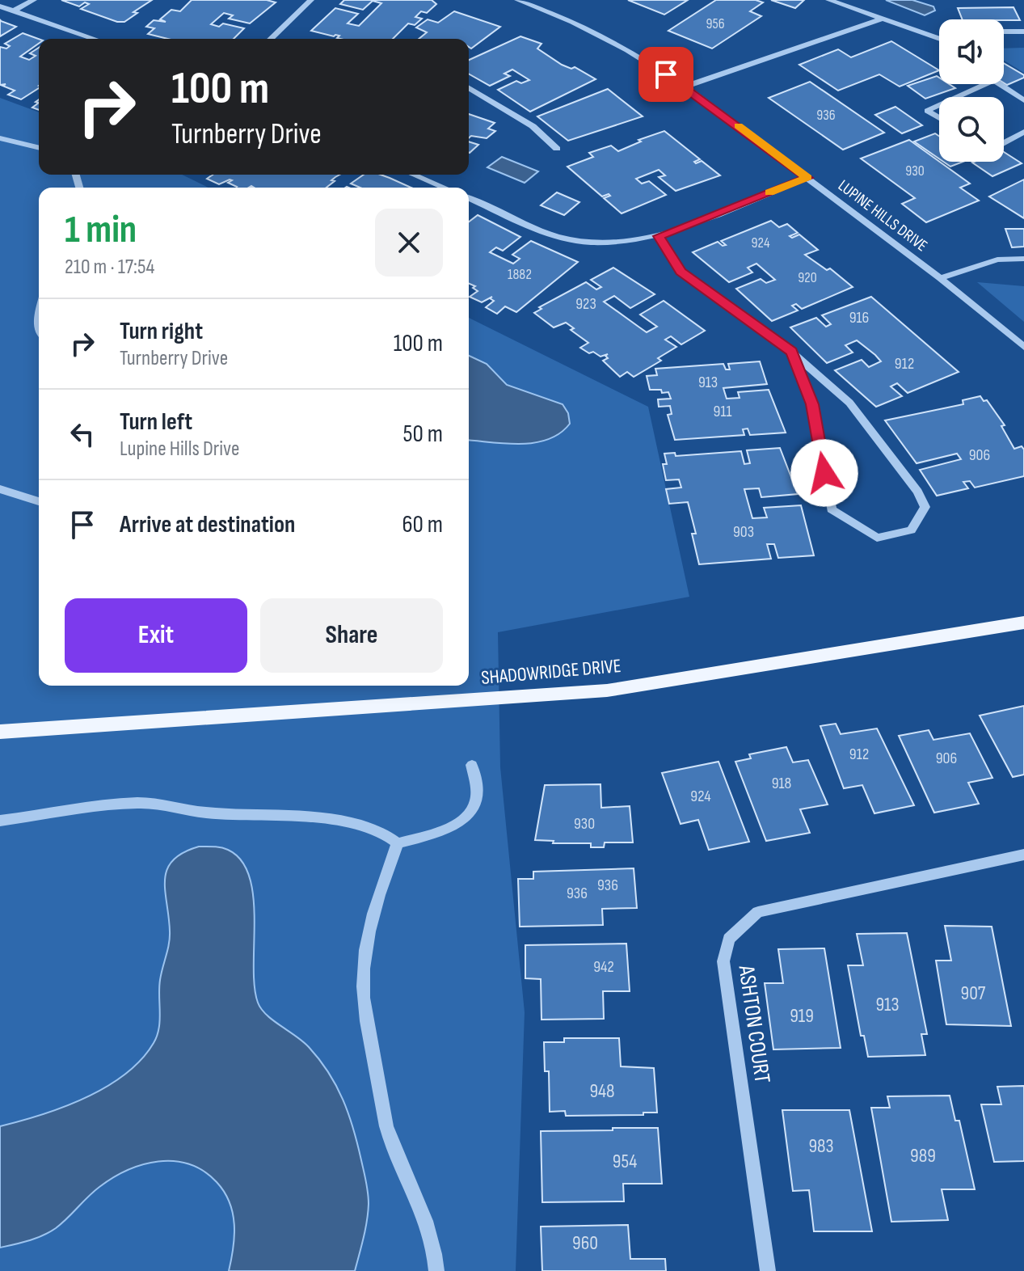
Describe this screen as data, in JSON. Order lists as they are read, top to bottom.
{
  "streets": {
    "main road": ["SHADOWRIDGE DRIVE"],
    "street": ["LUPINE HILLS DRIVE", "ASHTON COURT"]
  },
  "house_numbers": [
    "956",
    "936",
    "930",
    "924",
    "1882",
    "920",
    "923",
    "916",
    "912",
    "913",
    "911",
    "906",
    "903",
    "912",
    "906",
    "918",
    "924",
    "930",
    "936",
    "936",
    "942",
    "907",
    "913",
    "919",
    "948",
    "983",
    "989",
    "954",
    "960"
  ],
  "page": {
    "turn": ["100 m", "Turnberry Drive"],
    "heading": ["1 min", "210 m · 17:54"],
    "list": [
      {
        "name": "Turn right",
        "note": "Turnberry Drive",
        "value": "100 m"
      },
      {
        "name": "Turn left",
        "note": "Lupine Hills Drive",
        "value": "50 m"
      },
      {
        "name": "Arrive at destination",
        "value": "60 m"
      }
    ],
    "buttons": ["Exit", "Share"]
  }
}
